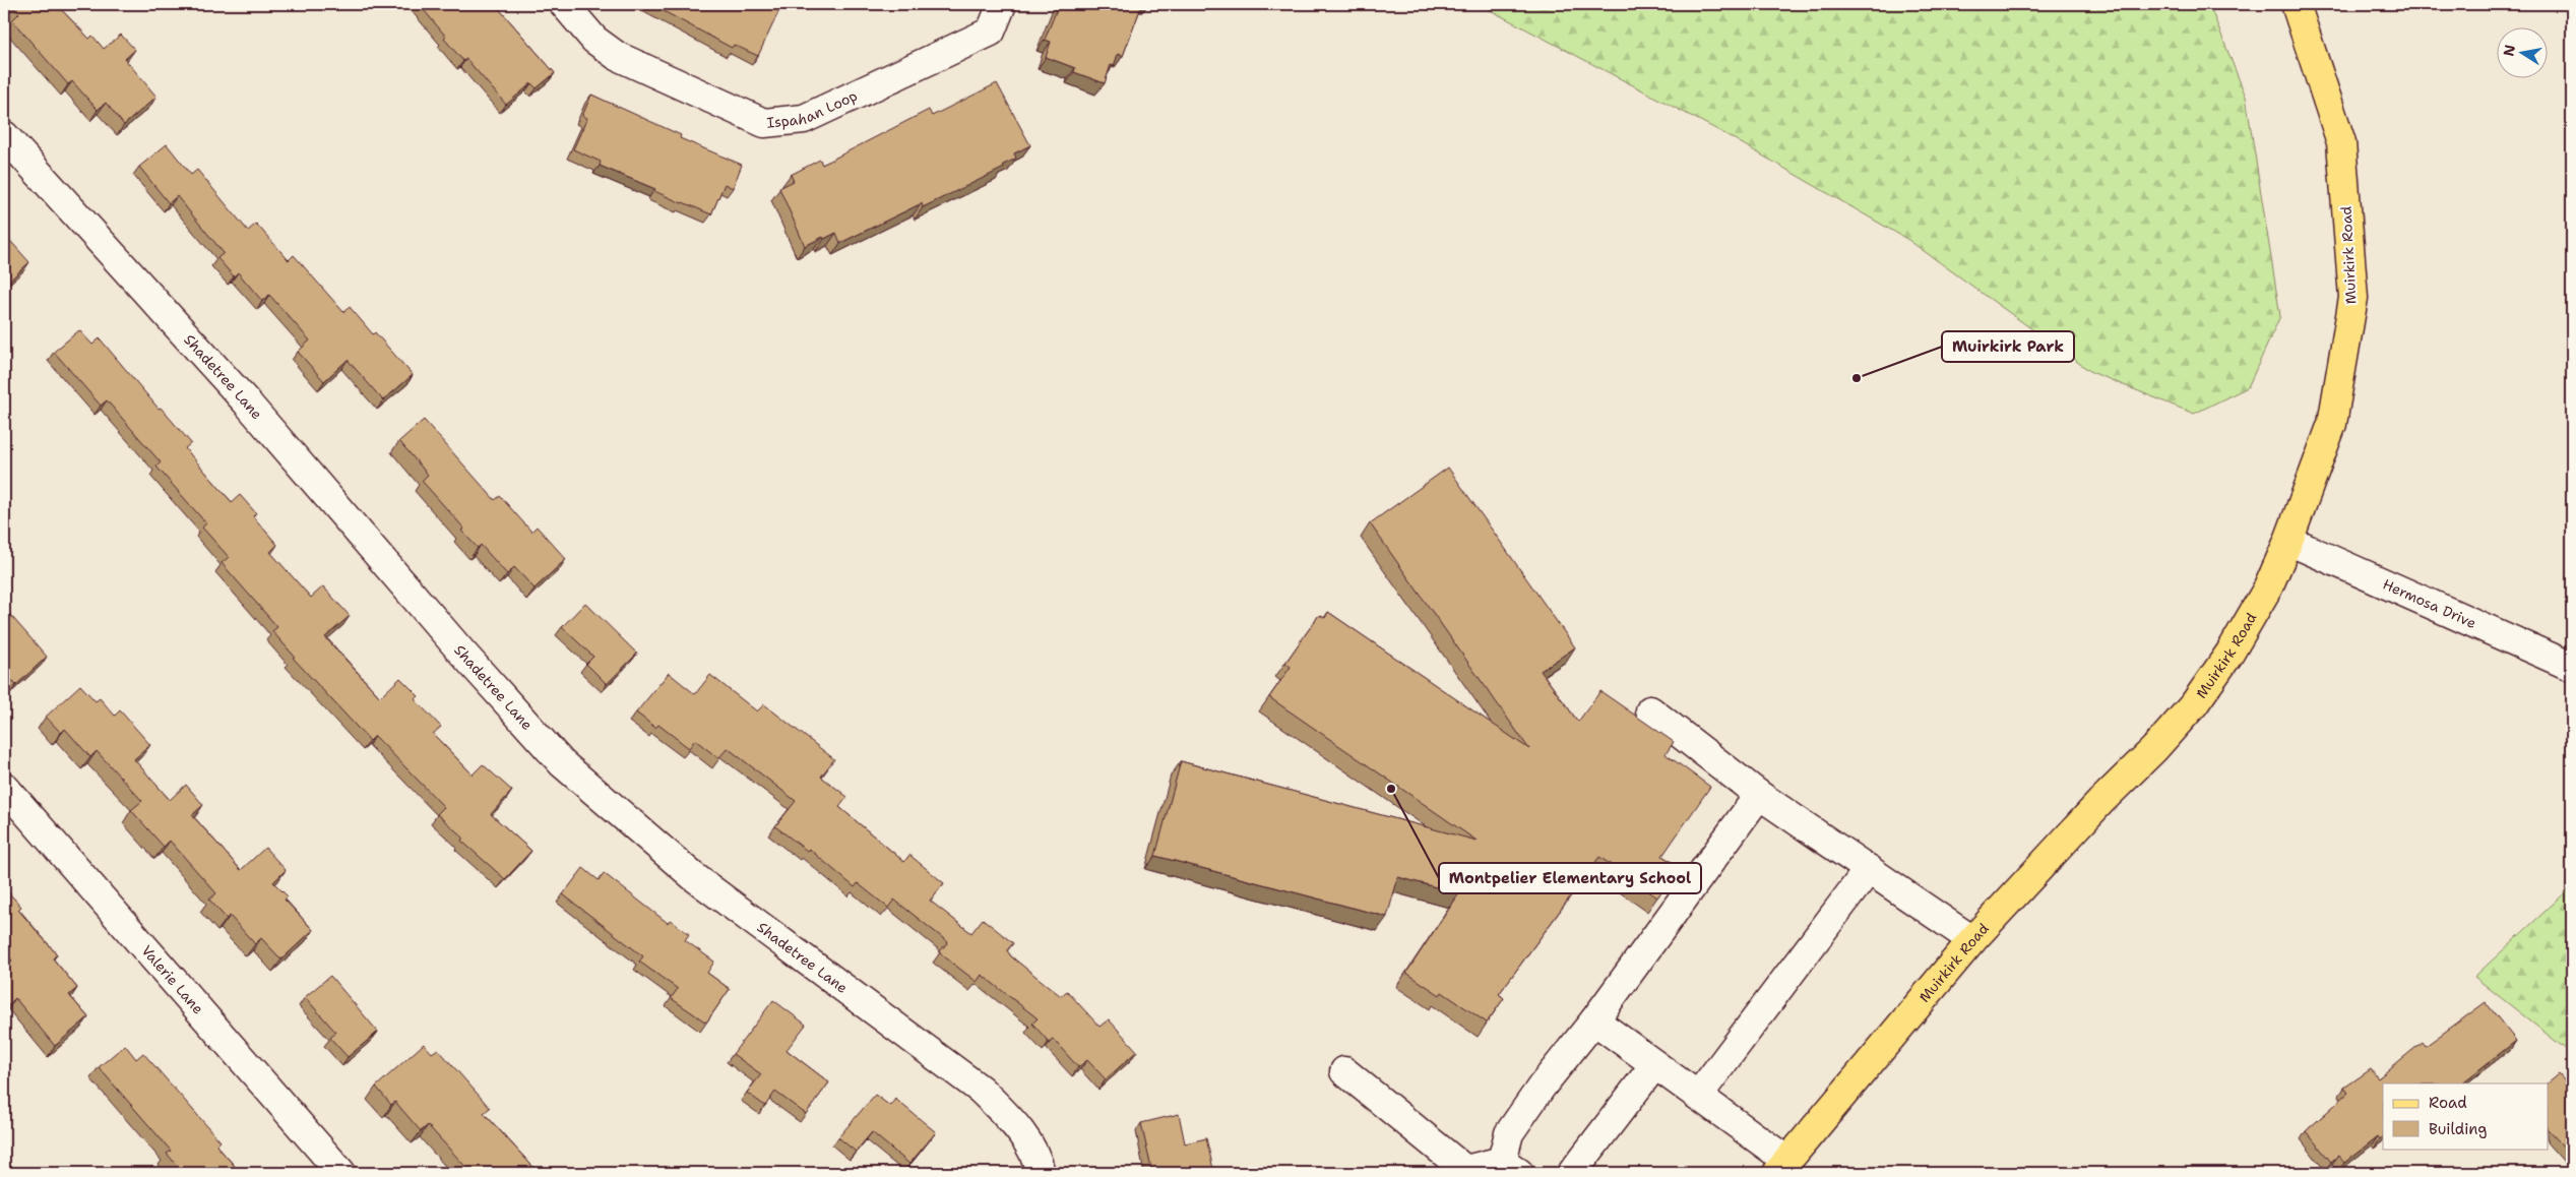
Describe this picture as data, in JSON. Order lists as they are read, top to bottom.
{
  "streets": {
    "main road": ["Muirkirk Road"],
    "street": [
      "Ispahan Loop",
      "Shadetree Lane",
      "Hermosa Drive",
      "Valerie Lane"
    ]
  },
  "crossings": [
    ["Muirkirk Road", "Hermosa Drive"]
  ],
  "places": ["Muirkirk Park", "Montpelier Elementary School"],
  "legend": ["Road", "Building"],
  "north": "left"
}
